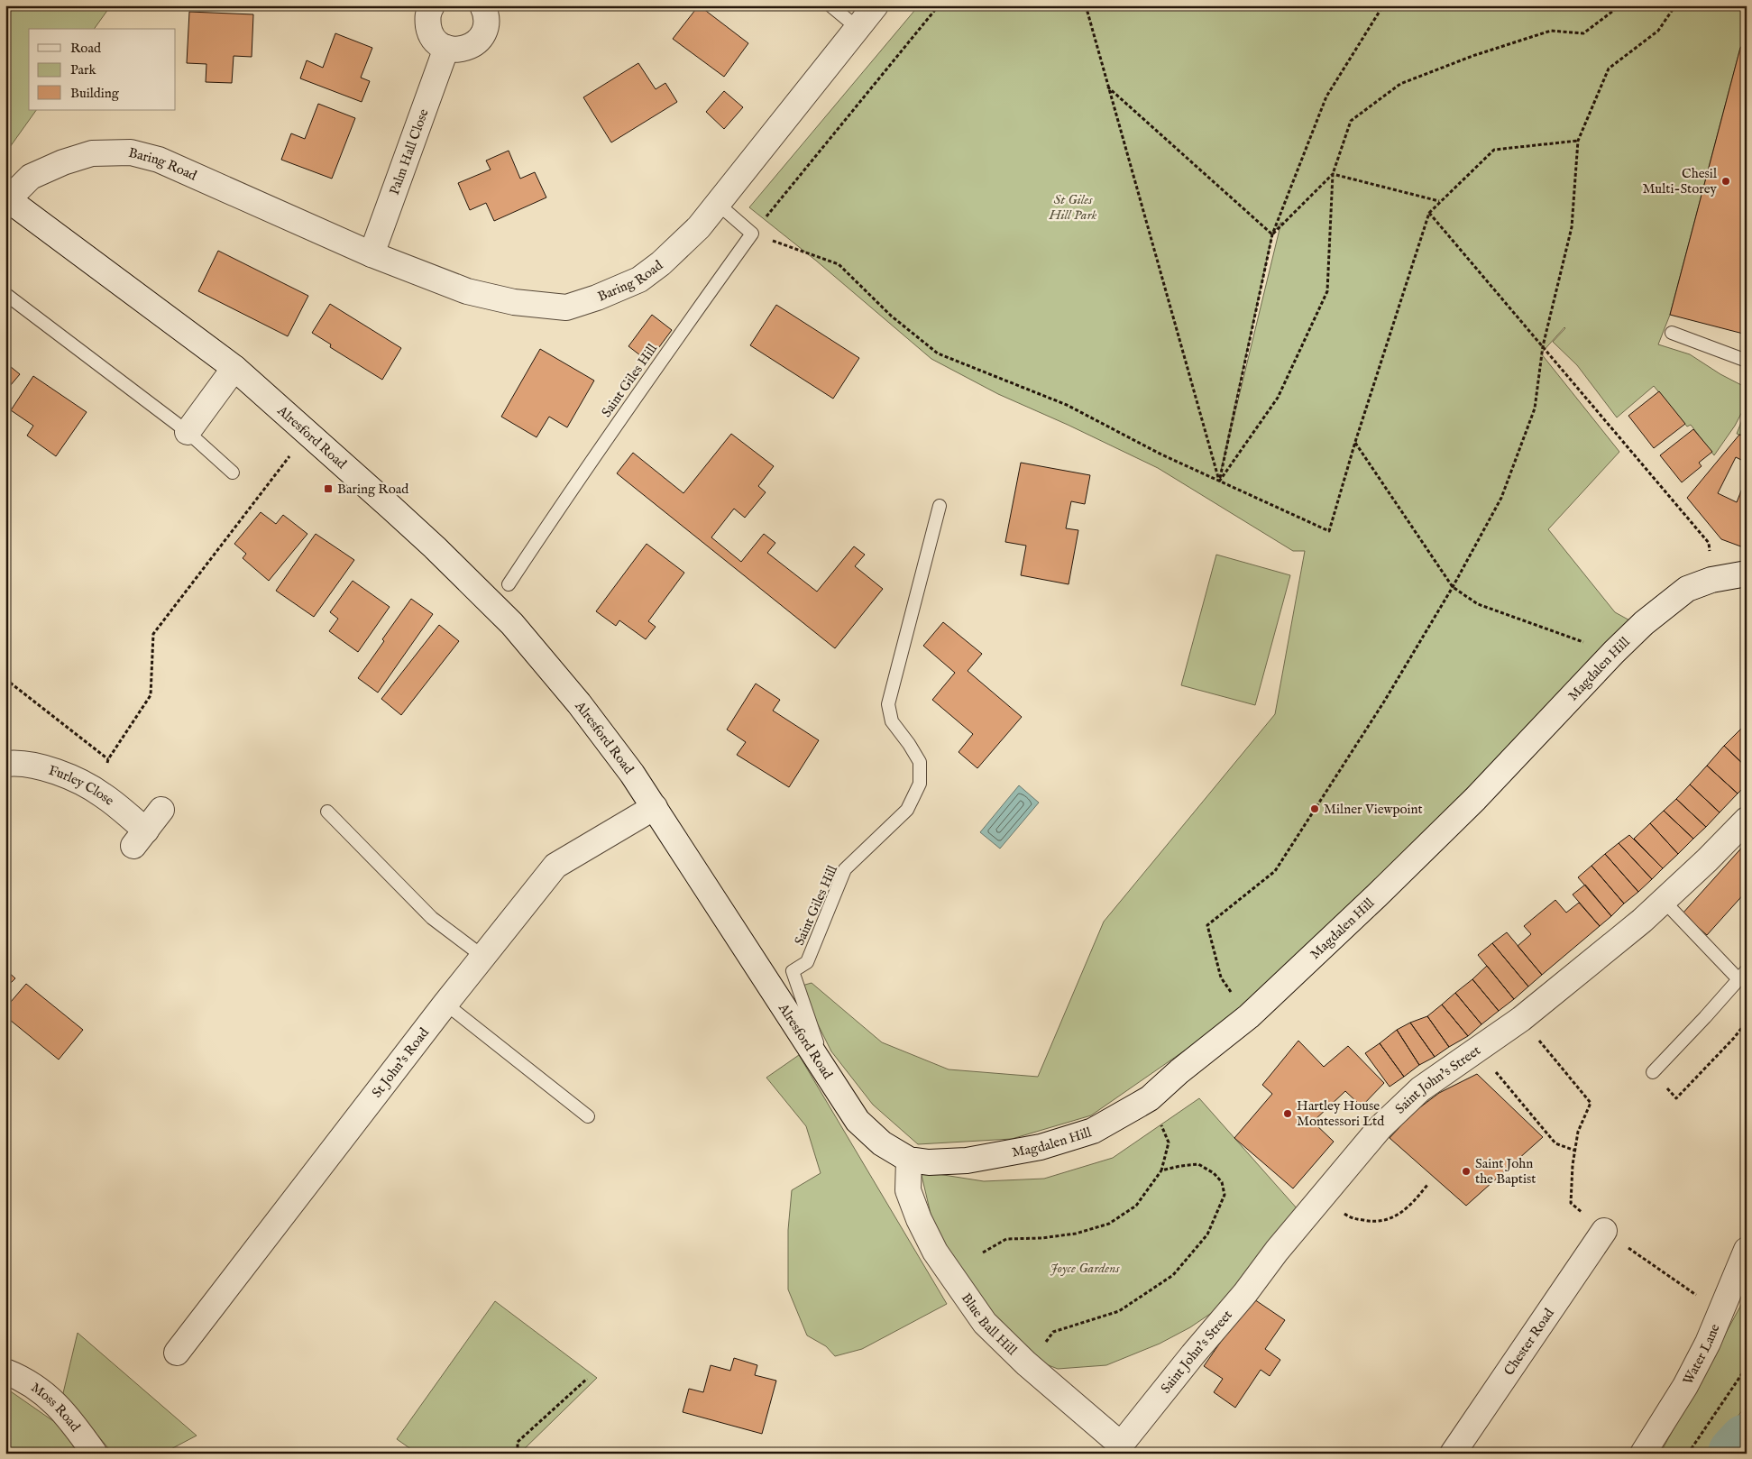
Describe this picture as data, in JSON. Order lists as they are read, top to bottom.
{
  "streets": {
    "street": [
      "Palm Hall Close",
      "Baring Road",
      "Alresford Road",
      "Magdalen Hill",
      "Furley Close",
      "St John's Road",
      "Saint John's Street",
      "Blue Ball Hill",
      "Chester Road",
      "Water Lane",
      "Moss Road"
    ],
    "lane": ["Saint Giles Hill"]
  },
  "crossings": [
    ["Palm Hall Close", "Baring Road"],
    ["Baring Road", "Alresford Road"],
    ["Saint Giles Hill", "Alresford Road"],
    ["Alresford Road", "Magdalen Hill"],
    ["Alresford Road", "St John's Road"],
    ["Alresford Road", "Blue Ball Hill"],
    ["Magdalen Hill", "Blue Ball Hill"],
    ["Saint John's Street", "Blue Ball Hill"]
  ],
  "parks": ["St Giles Hill Park", "Joyce Gardens"],
  "places": {
    "other": [
      "Chesil Multi-Storey",
      "Milner Viewpoint",
      "Hartley House Montessori Ltd",
      "Saint John the Baptist"
    ],
    "transit": ["Baring Road"]
  },
  "legend": ["Road", "Park", "Building"]
}
